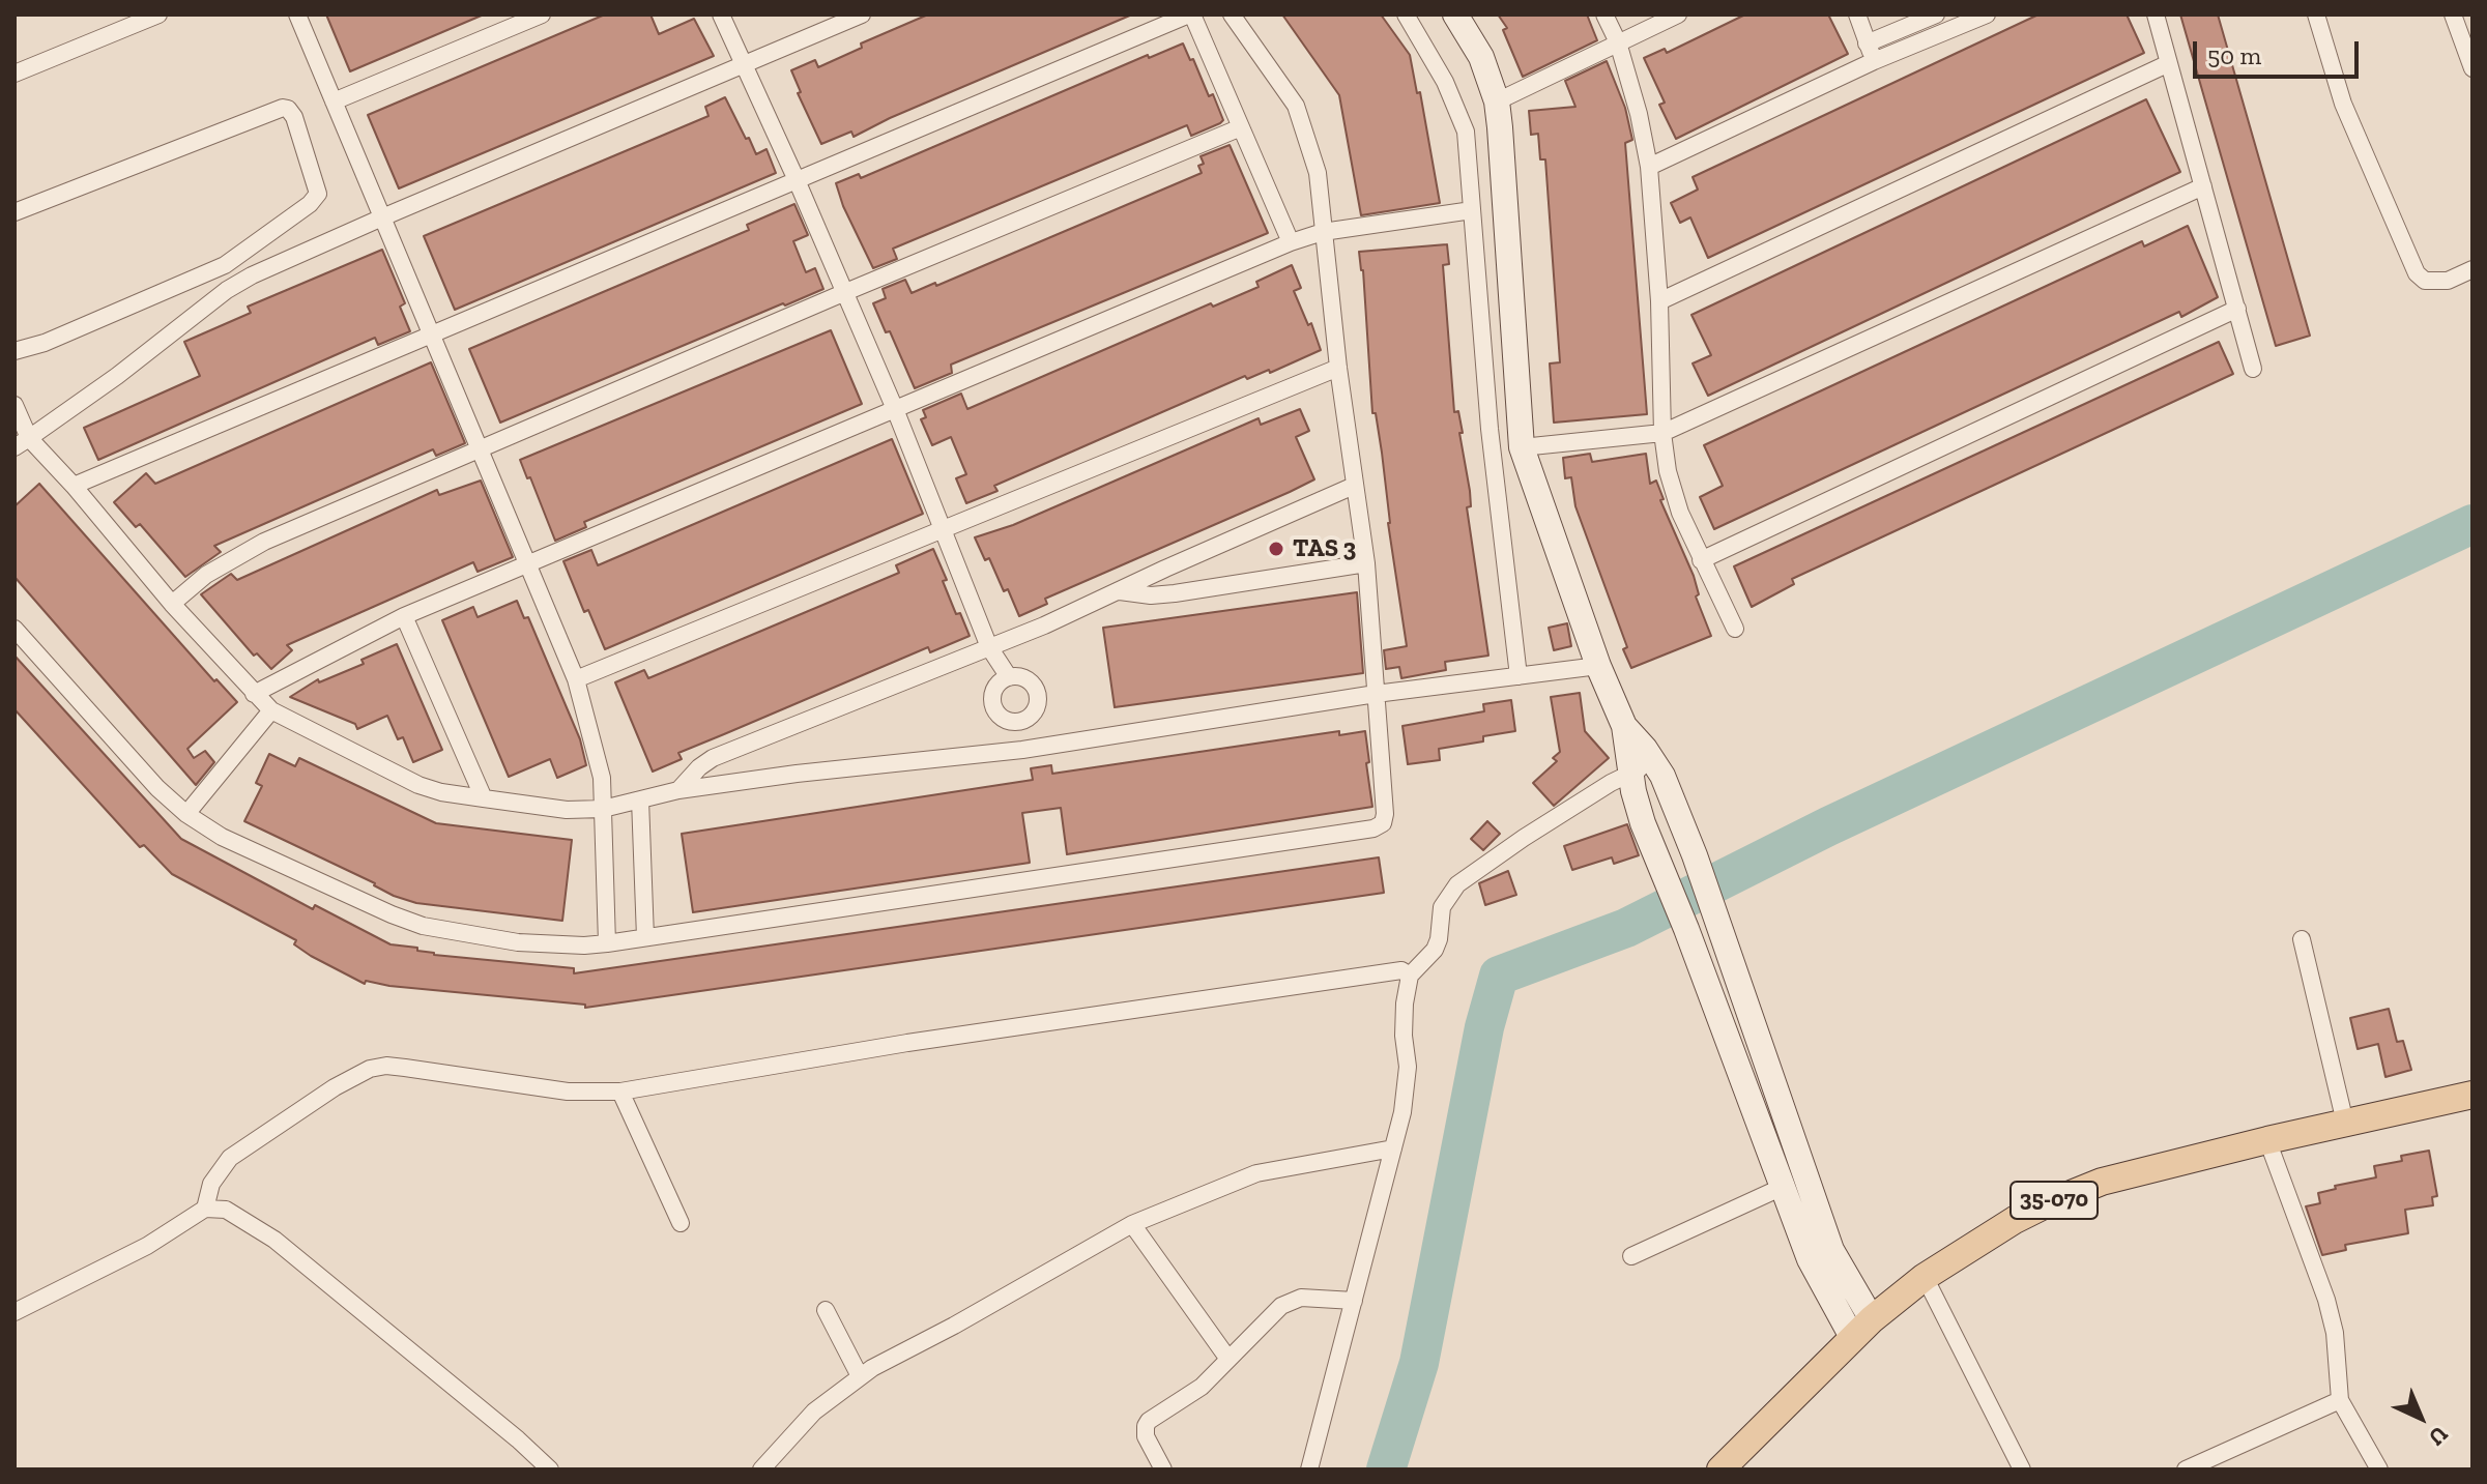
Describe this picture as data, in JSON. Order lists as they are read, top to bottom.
{
  "streets": {
    "main road": ["35-070"]
  },
  "places": ["TAS 3"],
  "scale_bar": "50 m",
  "north": "bottom right"
}
